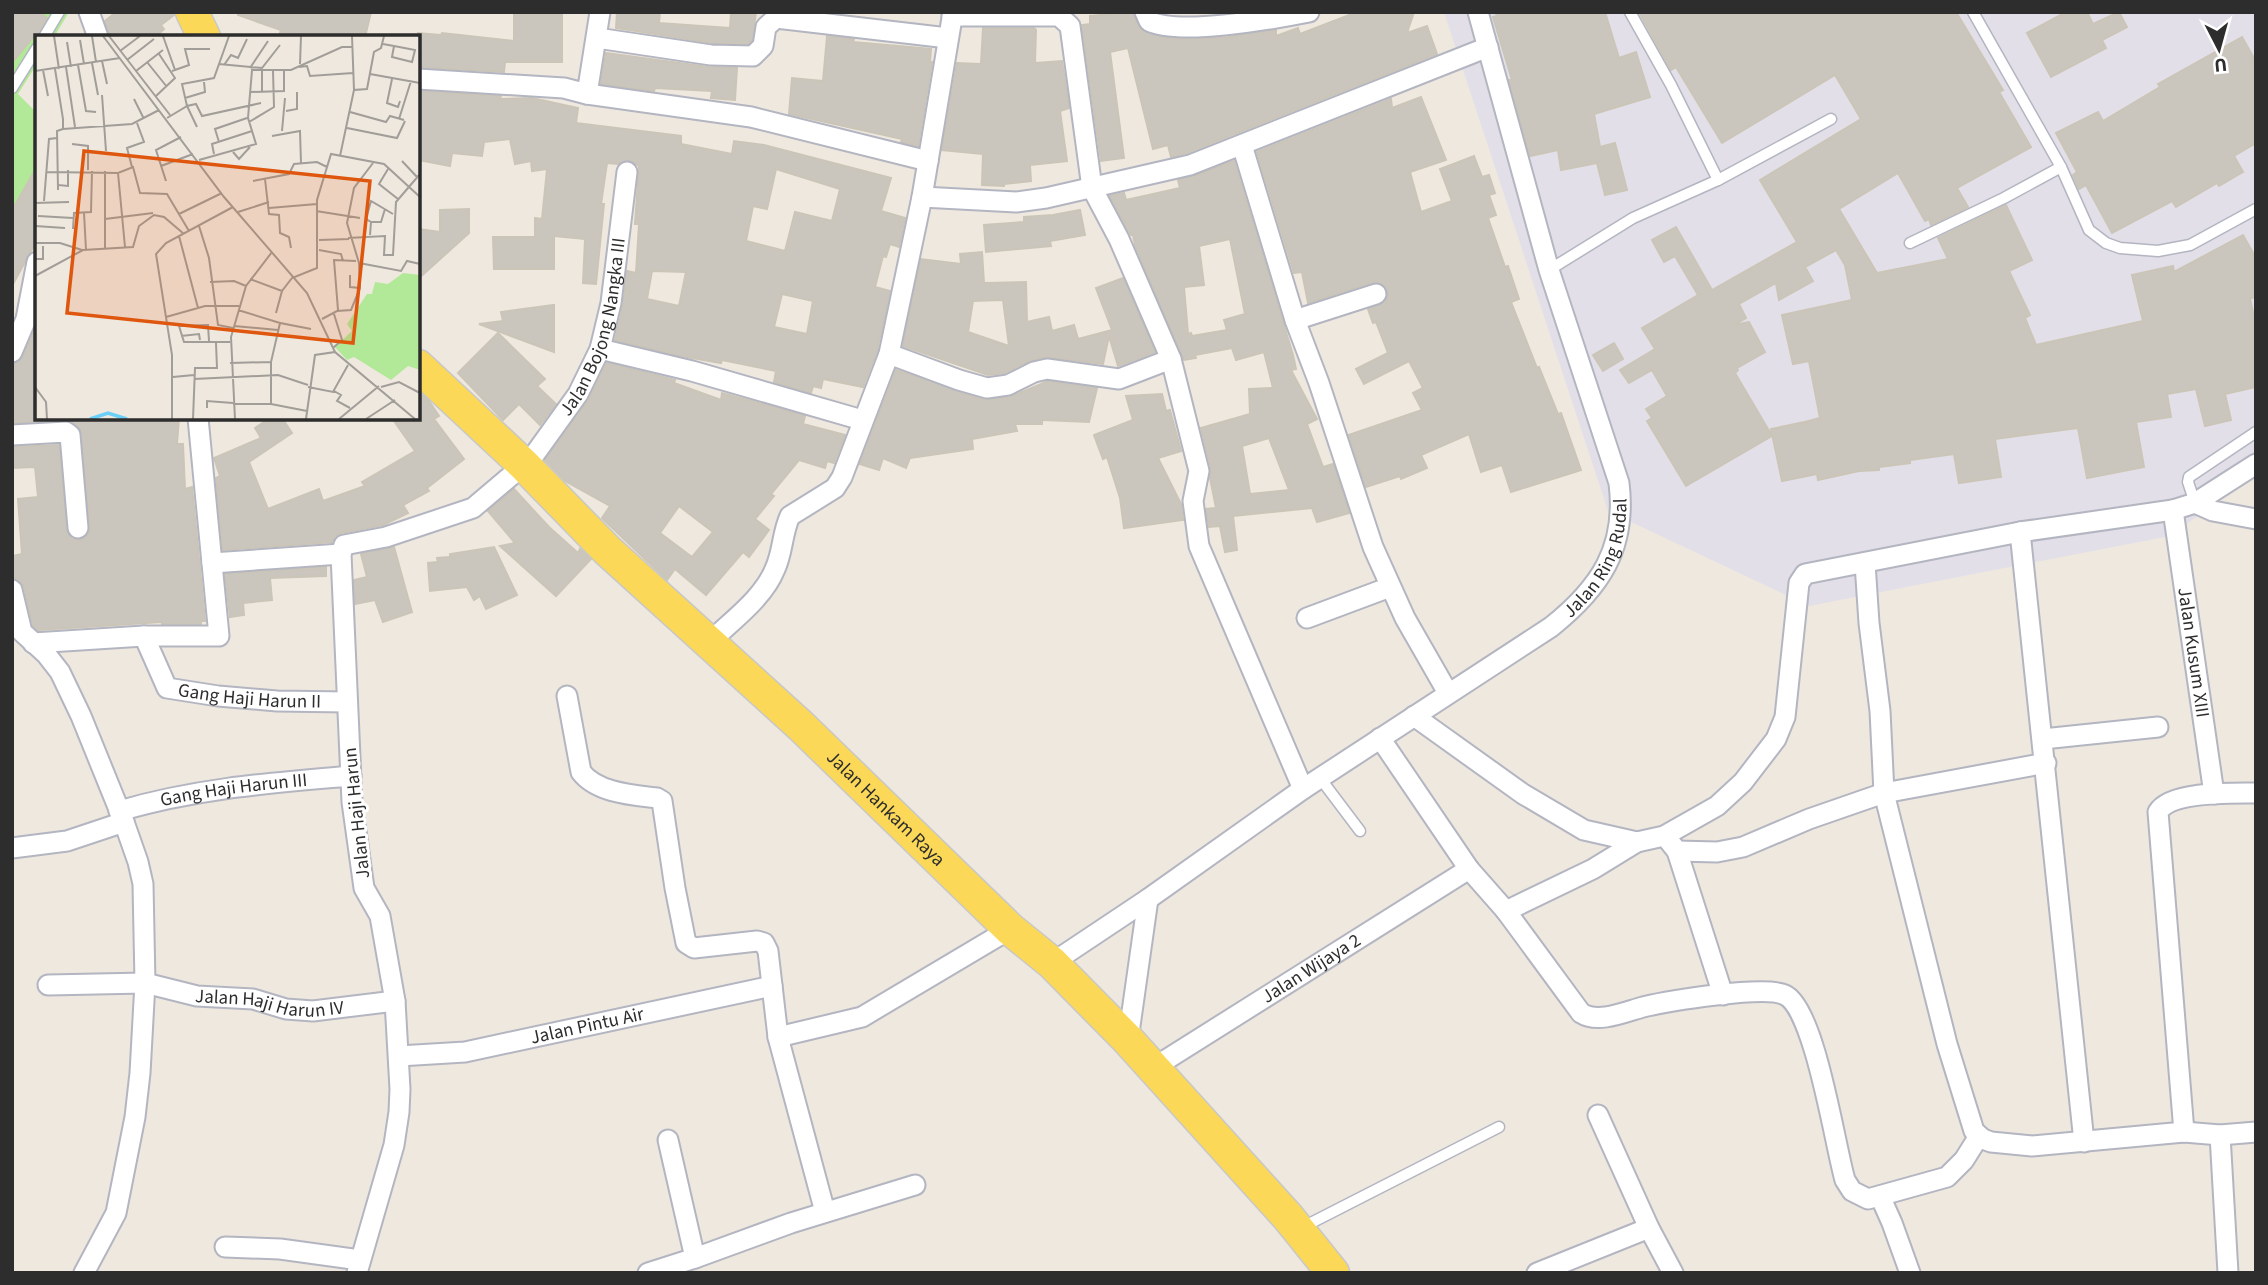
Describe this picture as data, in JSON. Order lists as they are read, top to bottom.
{
  "streets": {
    "main road": ["Jalan Hankam Raya"],
    "street": [
      "Jalan Bojong Nangka III",
      "Jalan Ring Rudal",
      "Jalan Kusum XIII",
      "Gang Haji Harun II",
      "Gang Haji Harun III",
      "Jalan Haji Harun",
      "Jalan Wijaya 2",
      "Jalan Haji Harun IV",
      "Jalan Pintu Air"
    ]
  },
  "crossings": [
    ["Jalan Bojong Nangka III", "Jalan Hankam Raya"],
    ["Jalan Ring Rudal", "Jalan Hankam Raya"],
    ["Gang Haji Harun II", "Jalan Haji Harun"],
    ["Gang Haji Harun III", "Jalan Haji Harun"],
    ["Jalan Hankam Raya", "Jalan Wijaya 2"],
    ["Jalan Haji Harun", "Jalan Haji Harun IV"],
    ["Jalan Haji Harun", "Jalan Pintu Air"]
  ],
  "north": "bottom"
}
